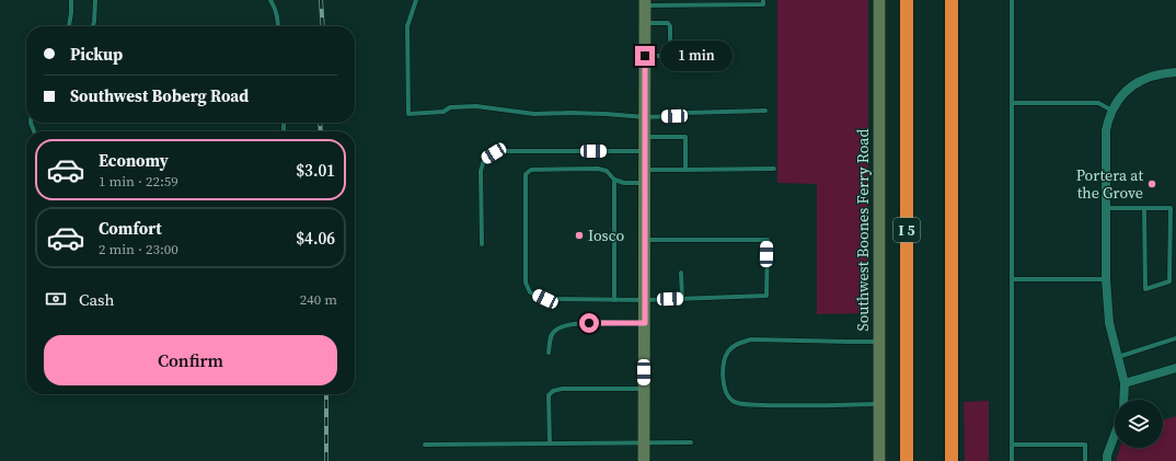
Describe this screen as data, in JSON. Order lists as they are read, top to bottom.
{
  "streets": {
    "highway": ["I 5"],
    "street": ["Southwest Boones Ferry Road"]
  },
  "places": ["Portera at the Grove", "Iosco"],
  "page": {
    "banner": ["Pickup", "Southwest Boberg Road"],
    "bubble": "1 min",
    "list": [
      {
        "name": "Economy",
        "note": "1 min · 22:59",
        "value": "$3.01"
      },
      {
        "name": "Comfort",
        "note": "2 min · 23:00",
        "value": "$4.06"
      }
    ],
    "pay": ["Cash", "240 m"],
    "buttons": "Confirm"
  }
}
